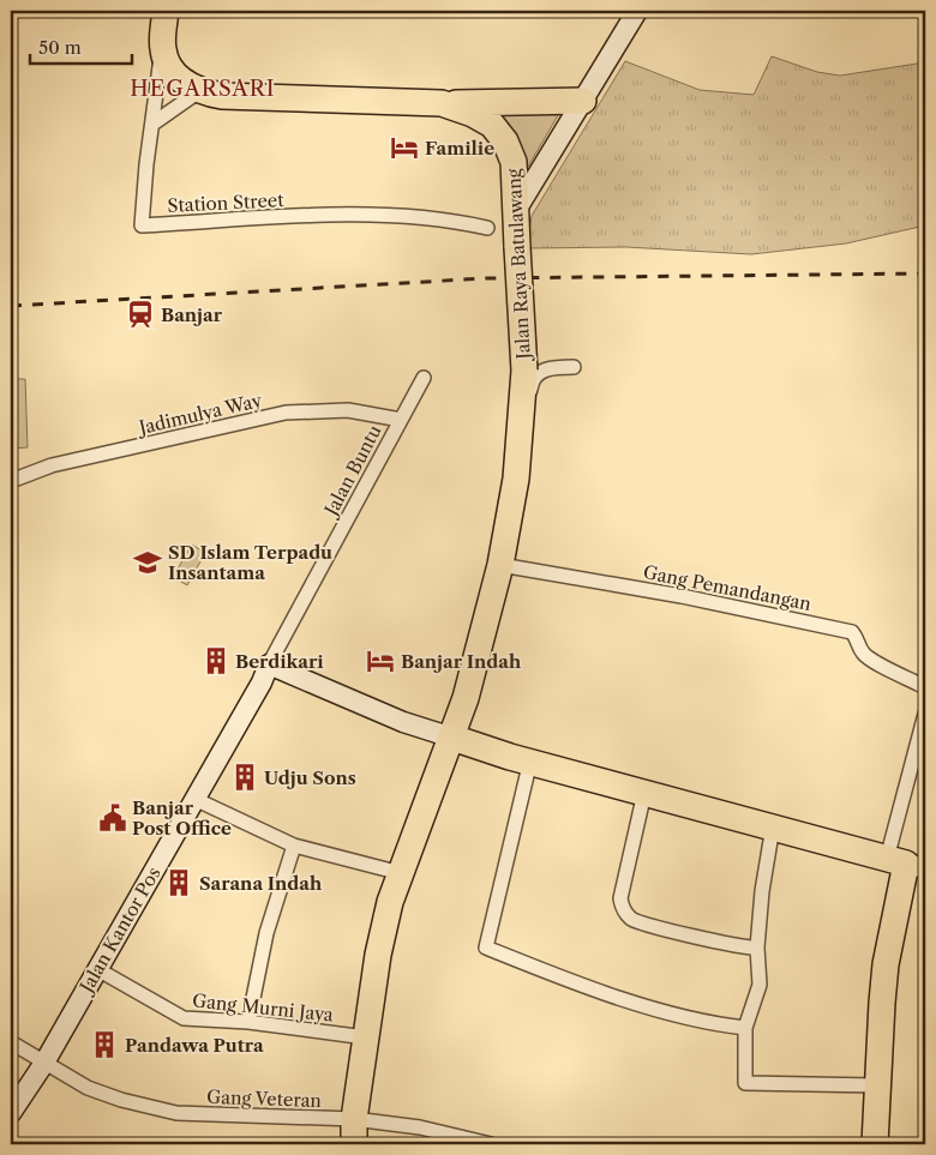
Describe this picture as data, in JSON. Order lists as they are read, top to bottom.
{
  "streets": {
    "highway": ["Jalan Raya Batulawang"],
    "street": [
      "Station Street",
      "Jadimulya Way",
      "Jalan Buntu",
      "Gang Pemandangan",
      "Jalan Kantor Pos",
      "Gang Murni Jaya",
      "Gang Veteran"
    ]
  },
  "crossings": [
    ["Station Street", "Jalan Raya Batulawang"],
    ["Jalan Raya Batulawang", "Gang Pemandangan"],
    ["Jalan Raya Batulawang", "Gang Murni Jaya"],
    ["Jalan Raya Batulawang", "Gang Veteran"],
    ["Jadimulya Way", "Jalan Buntu"],
    ["Jalan Buntu", "Jalan Kantor Pos"],
    ["Jalan Kantor Pos", "Gang Murni Jaya"],
    ["Jalan Kantor Pos", "Gang Veteran"]
  ],
  "districts": ["HEGARSARI"],
  "places": {
    "hotel": ["Familie", "Banjar Indah"],
    "station": ["Banjar"],
    "school or university": ["SD Islam Terpadu Insantama"],
    "building": [
      "Berdikari",
      "Udju Sons",
      "Sarana Indah",
      "Pandawa Putra"
    ],
    "public building": ["Banjar Post Office"]
  },
  "scale_bar": "50 m"
}
